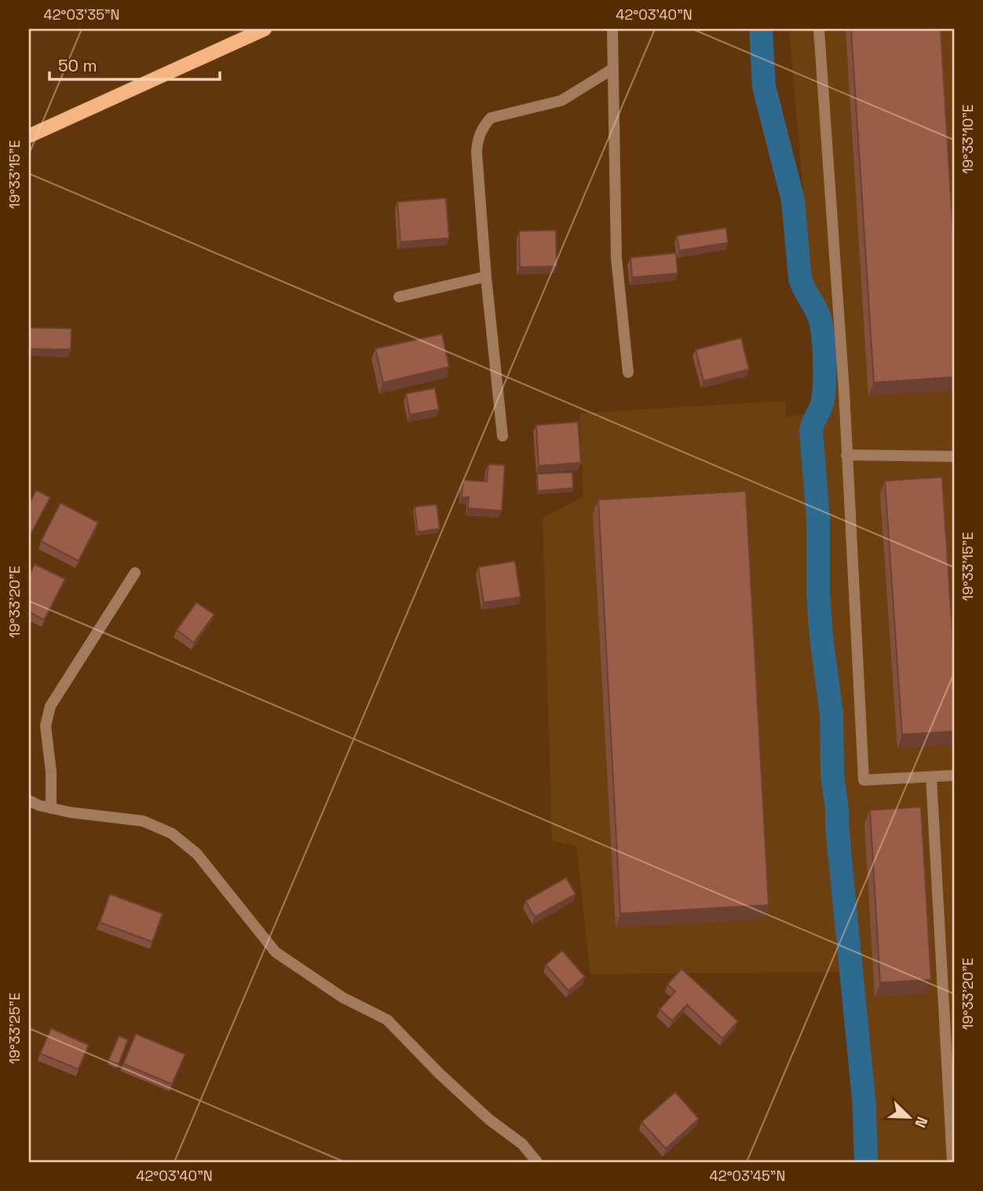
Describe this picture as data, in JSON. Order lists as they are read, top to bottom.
{
  "scale_bar": "50 m",
  "north": "bottom right",
  "coordinates": [
    "42°03'35\"N",
    "42°03'40\"N",
    "19°33'10\"E",
    "19°33'15\"E",
    "19°33'20\"E",
    "19°33'25\"E",
    "42°03'45\"N"
  ]
}
